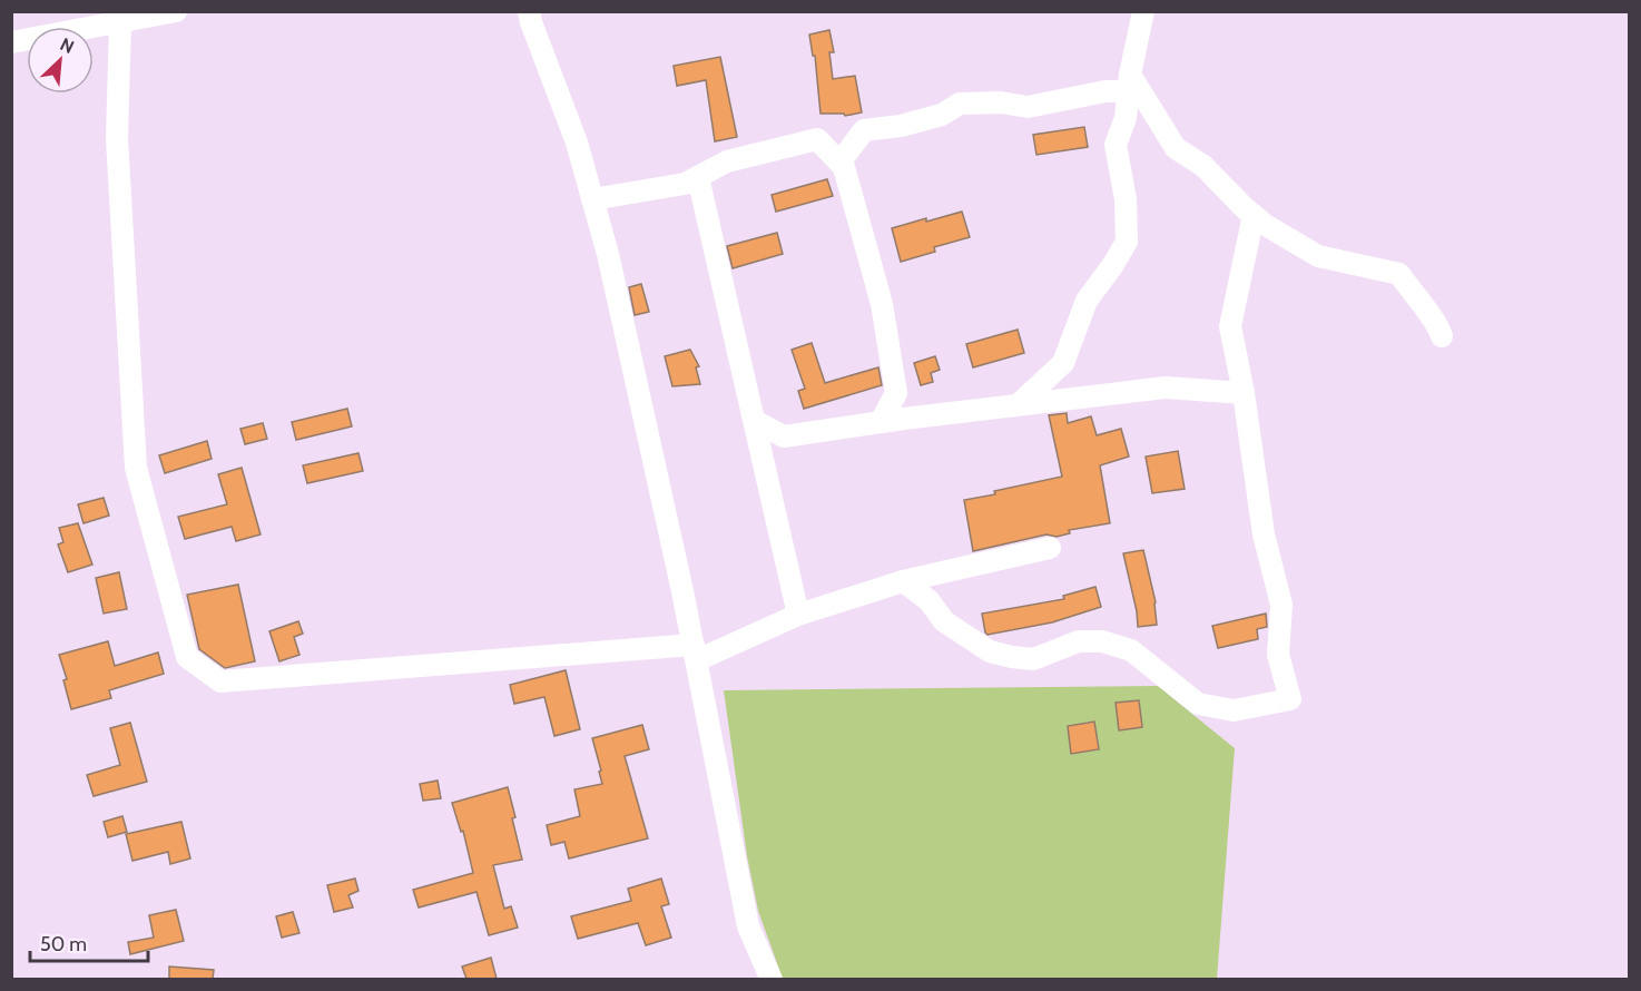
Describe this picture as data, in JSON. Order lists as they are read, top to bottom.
{
  "scale_bar": "50 m",
  "north": "top right"
}
